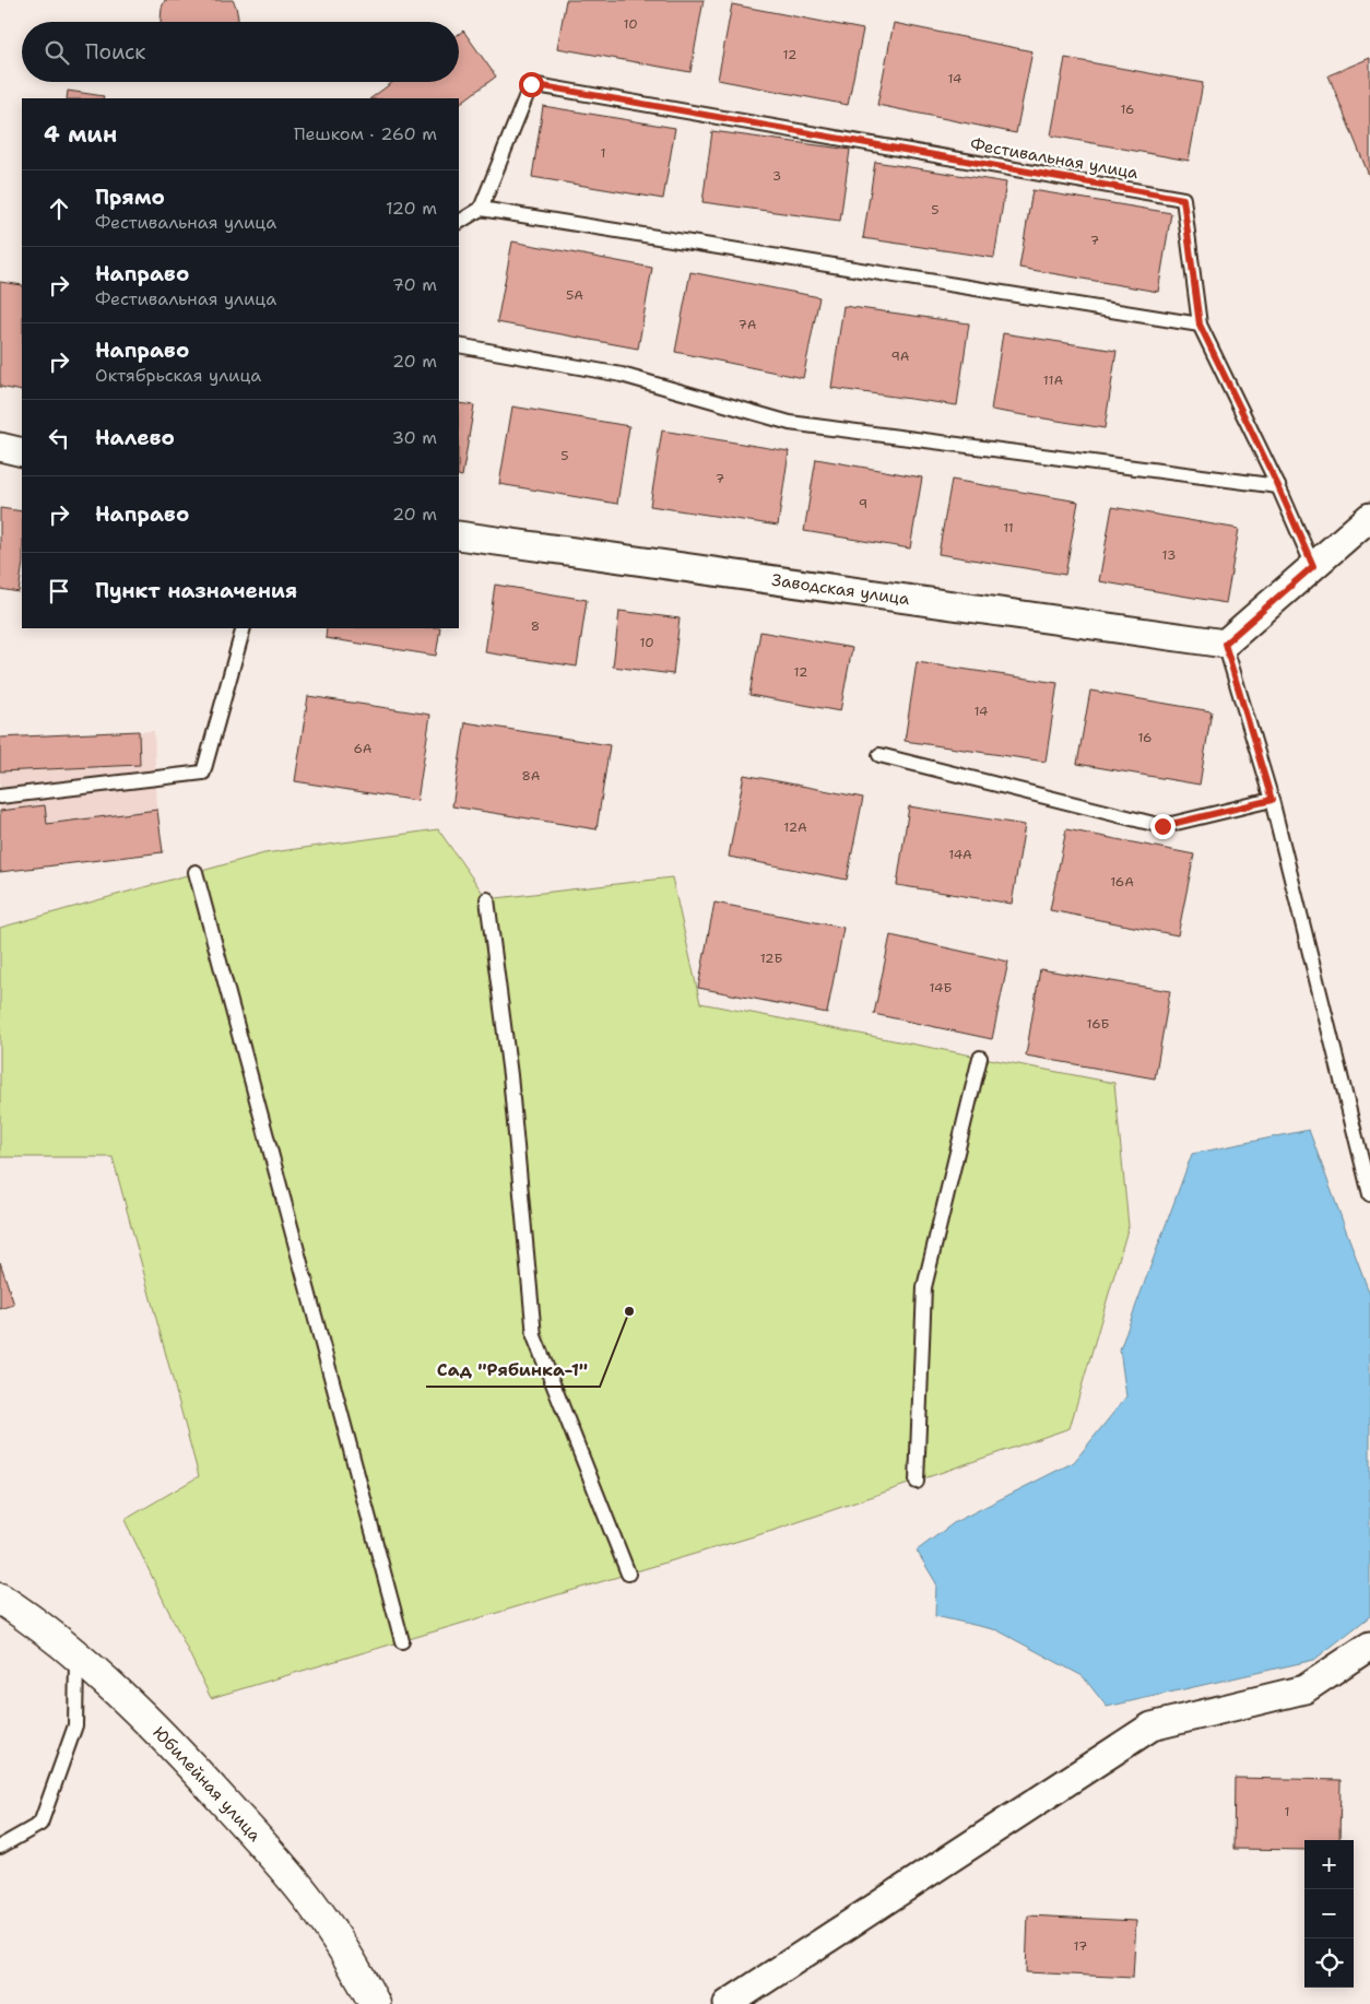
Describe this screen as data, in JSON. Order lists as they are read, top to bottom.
{
  "streets": {
    "street": ["Заводская улица", "Юбилейная улица"],
    "lane": ["Фестивальная улица"]
  },
  "places": ["Сад \"Рябинка-1\""],
  "house_numbers": [
    "10",
    "12",
    "14",
    "16",
    "1",
    "3",
    "5",
    "7",
    "5А",
    "7А",
    "9А",
    "11А",
    "5",
    "7",
    "9",
    "11",
    "13",
    "8",
    "10",
    "12",
    "14",
    "16",
    "6А",
    "8А",
    "12А",
    "14А",
    "16А",
    "12Б",
    "14Б",
    "16Б",
    "1",
    "17"
  ],
  "page": {
    "search": "Поиск",
    "heading": ["4 мин", "Пешком · 260 m"],
    "list": [
      ["Прямо", "Фестивальная улица", "120 m"],
      ["Направо", "Фестивальная улица", "70 m"],
      ["Направо", "Октябрьская улица", "20 m"],
      ["Налево", "30 m"],
      ["Направо", "20 m"],
      "Пункт назначения"
    ],
    "map_buttons": ["+", "−"]
  }
}
